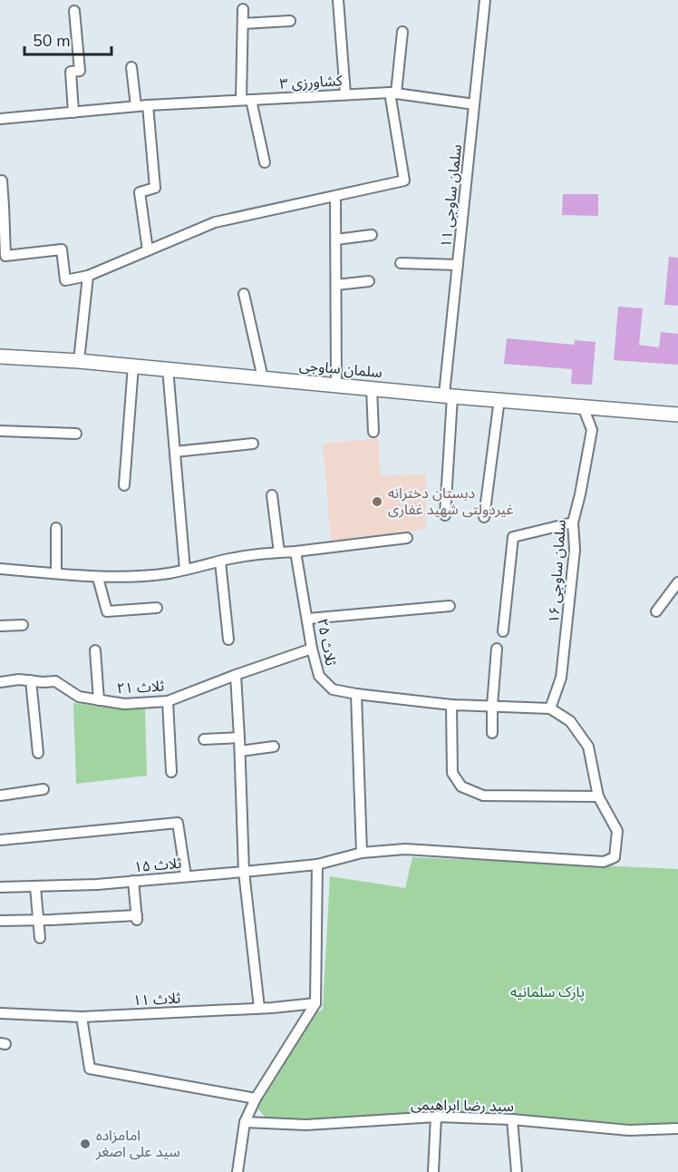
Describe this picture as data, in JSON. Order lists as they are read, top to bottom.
{
  "streets": {
    "street": [
      "کشاورزی ۳",
      "سلمان ساوجی ۱۱",
      "سلمان ساوجی",
      "سلمان ساوجی ۱۶",
      "ثلاث ۲۵",
      "ثلاث ۲۱",
      "ثلاث ۱۵",
      "ثلاث ۱۱",
      "سید رضا ابراهیمی"
    ]
  },
  "crossings": [
    ["کشاورزی ۳", "سلمان ساوجی ۱۱"],
    ["سلمان ساوجی ۱۱", "سلمان ساوجی"],
    ["سلمان ساوجی", "سلمان ساوجی ۱۶"],
    ["سلمان ساوجی ۱۶", "ثلاث ۲۵"],
    ["ثلاث ۲۵", "ثلاث ۲۱"]
  ],
  "parks": ["پارک سلمانیه"],
  "places": ["دبستان دخترانه غیردولتی شهید غفاری", "امامزاده سید علی اصغر"],
  "scale_bar": "50 m"
}
